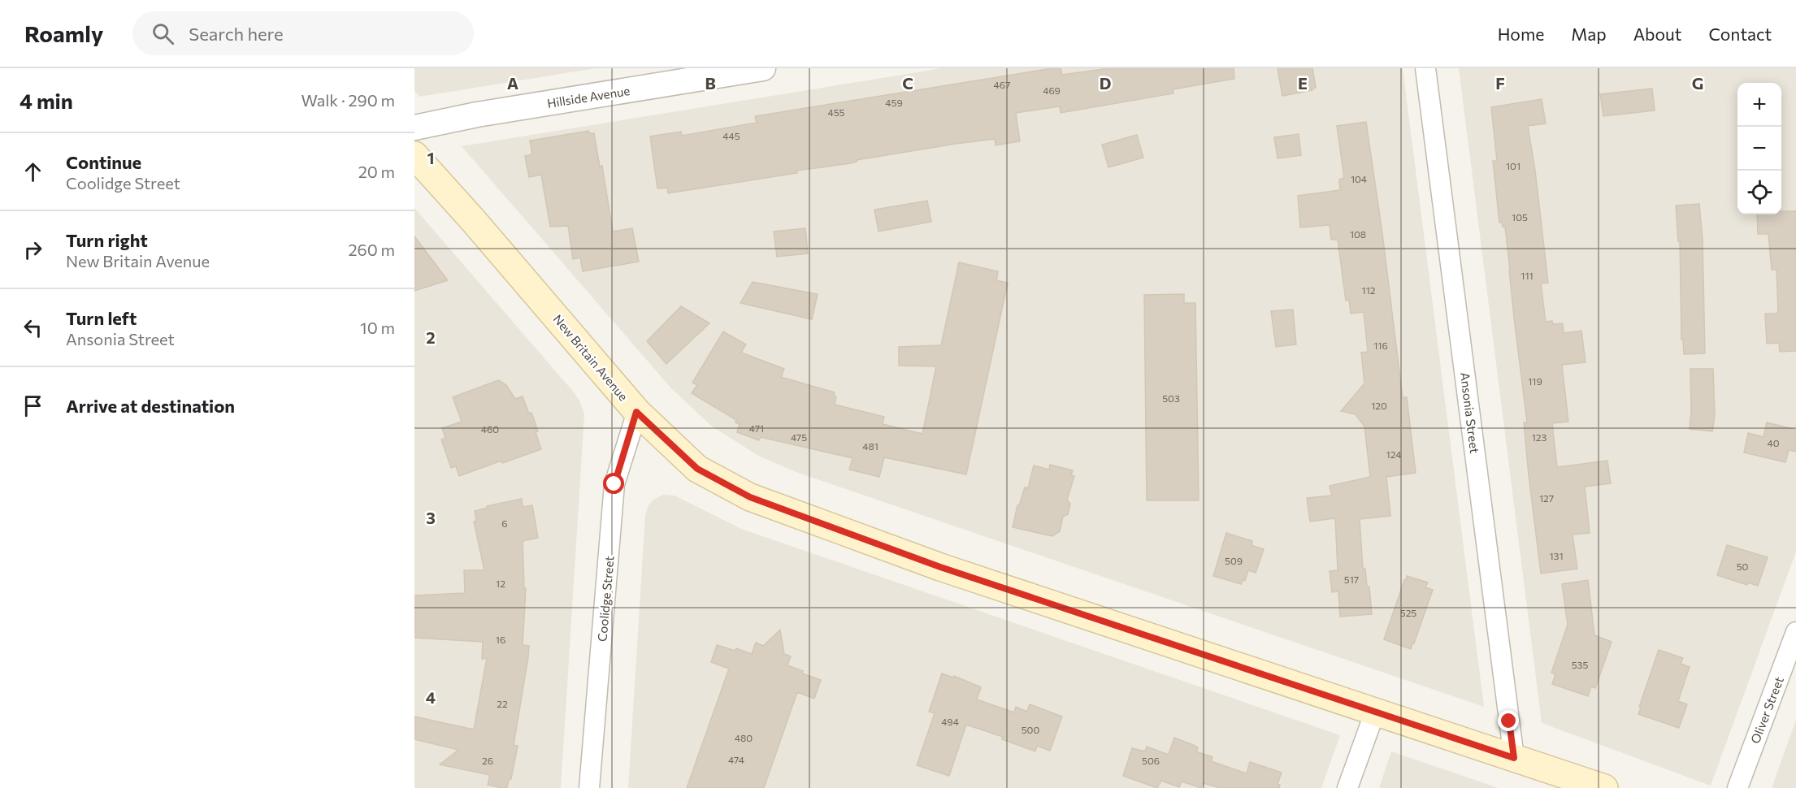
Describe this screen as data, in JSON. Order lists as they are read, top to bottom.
{
  "streets": {
    "main road": ["New Britain Avenue"],
    "street": [
      "Hillside Avenue",
      "Ansonia Street",
      "Coolidge Street",
      "Oliver Street"
    ]
  },
  "crossings": [
    ["New Britain Avenue", "Ansonia Street"],
    ["New Britain Avenue", "Coolidge Street"]
  ],
  "house_numbers": [
    "467",
    "469",
    "459",
    "455",
    "445",
    "101",
    "104",
    "105",
    "108",
    "111",
    "112",
    "116",
    "119",
    "503",
    "120",
    "471",
    "460",
    "475",
    "123",
    "40",
    "481",
    "124",
    "127",
    "6",
    "131",
    "509",
    "50",
    "517",
    "12",
    "525",
    "16",
    "535",
    "22",
    "494",
    "500",
    "480",
    "474",
    "26",
    "506"
  ],
  "page": {
    "header": "Roamly",
    "search": "Search here",
    "nav": [
      "Home",
      "Map",
      "About",
      "Contact"
    ],
    "heading": ["4 min", "Walk · 290 m"],
    "map_buttons": ["+", "−"],
    "list": [
      ["Continue", "Coolidge Street", "20 m"],
      ["Turn right", "New Britain Avenue", "260 m"],
      ["Turn left", "Ansonia Street", "10 m"],
      "Arrive at destination"
    ]
  },
  "grid": {
    "columns": [
      "A",
      "B",
      "C",
      "D",
      "E",
      "F",
      "G"
    ],
    "rows": [
      "1",
      "2",
      "3",
      "4"
    ]
  }
}
